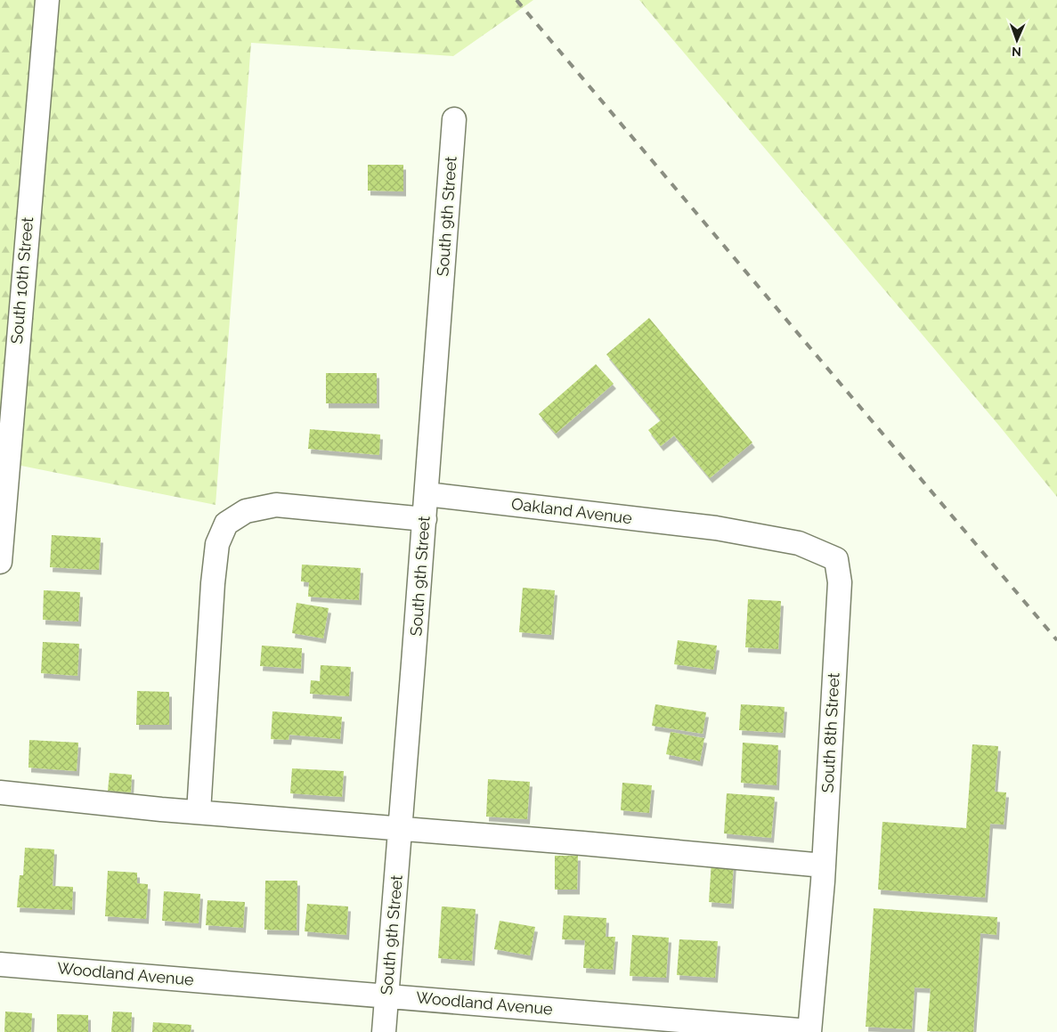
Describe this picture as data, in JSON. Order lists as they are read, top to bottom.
{
  "streets": {
    "street": [
      "South 9th Street",
      "South 10th Street",
      "Oakland Avenue",
      "South 8th Street",
      "Woodland Avenue"
    ]
  },
  "crossings": [
    ["South 9th Street", "Oakland Avenue"],
    ["South 9th Street", "Woodland Avenue"],
    ["Oakland Avenue", "South 8th Street"],
    ["South 8th Street", "Woodland Avenue"]
  ],
  "north": "bottom"
}
